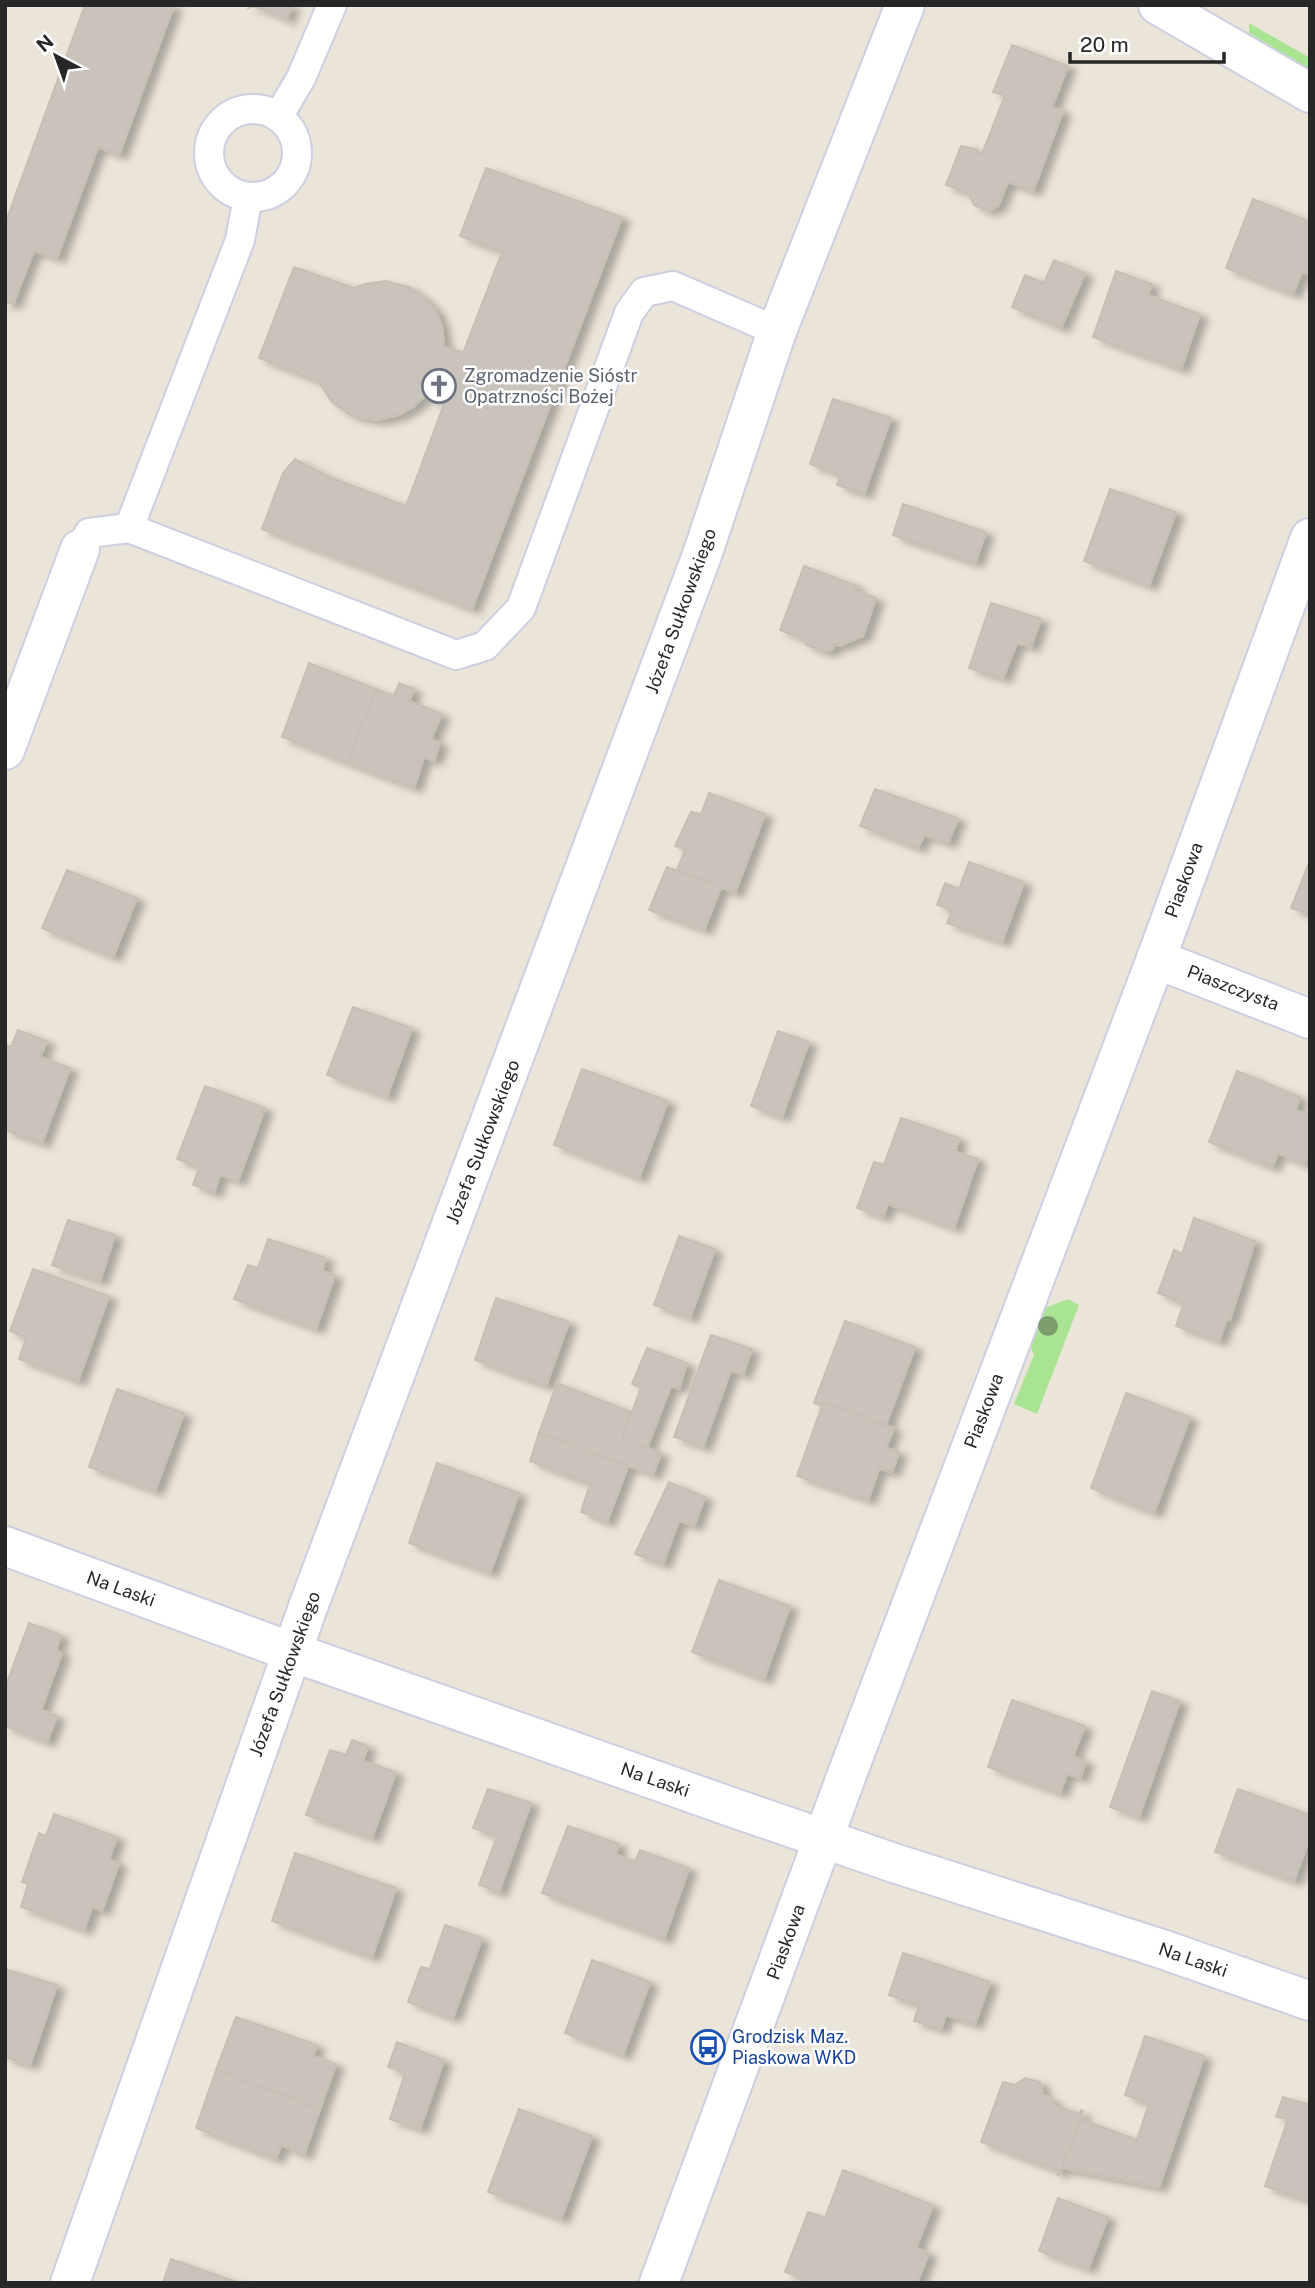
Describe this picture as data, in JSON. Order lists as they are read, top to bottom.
{
  "streets": {
    "street": [
      "Józefa Sułkowskiego",
      "Piaskowa",
      "Piaszczysta",
      "Na Laski"
    ]
  },
  "crossings": [
    ["Józefa Sułkowskiego", "Na Laski"],
    ["Piaskowa", "Piaszczysta"],
    ["Piaskowa", "Na Laski"]
  ],
  "places": {
    "church": ["Zgromadzenie Sióstr Opatrzności Bożej"],
    "bus stop": ["Grodzisk Maz. Piaskowa WKD"]
  },
  "scale_bar": "20 m",
  "north": "top left"
}
